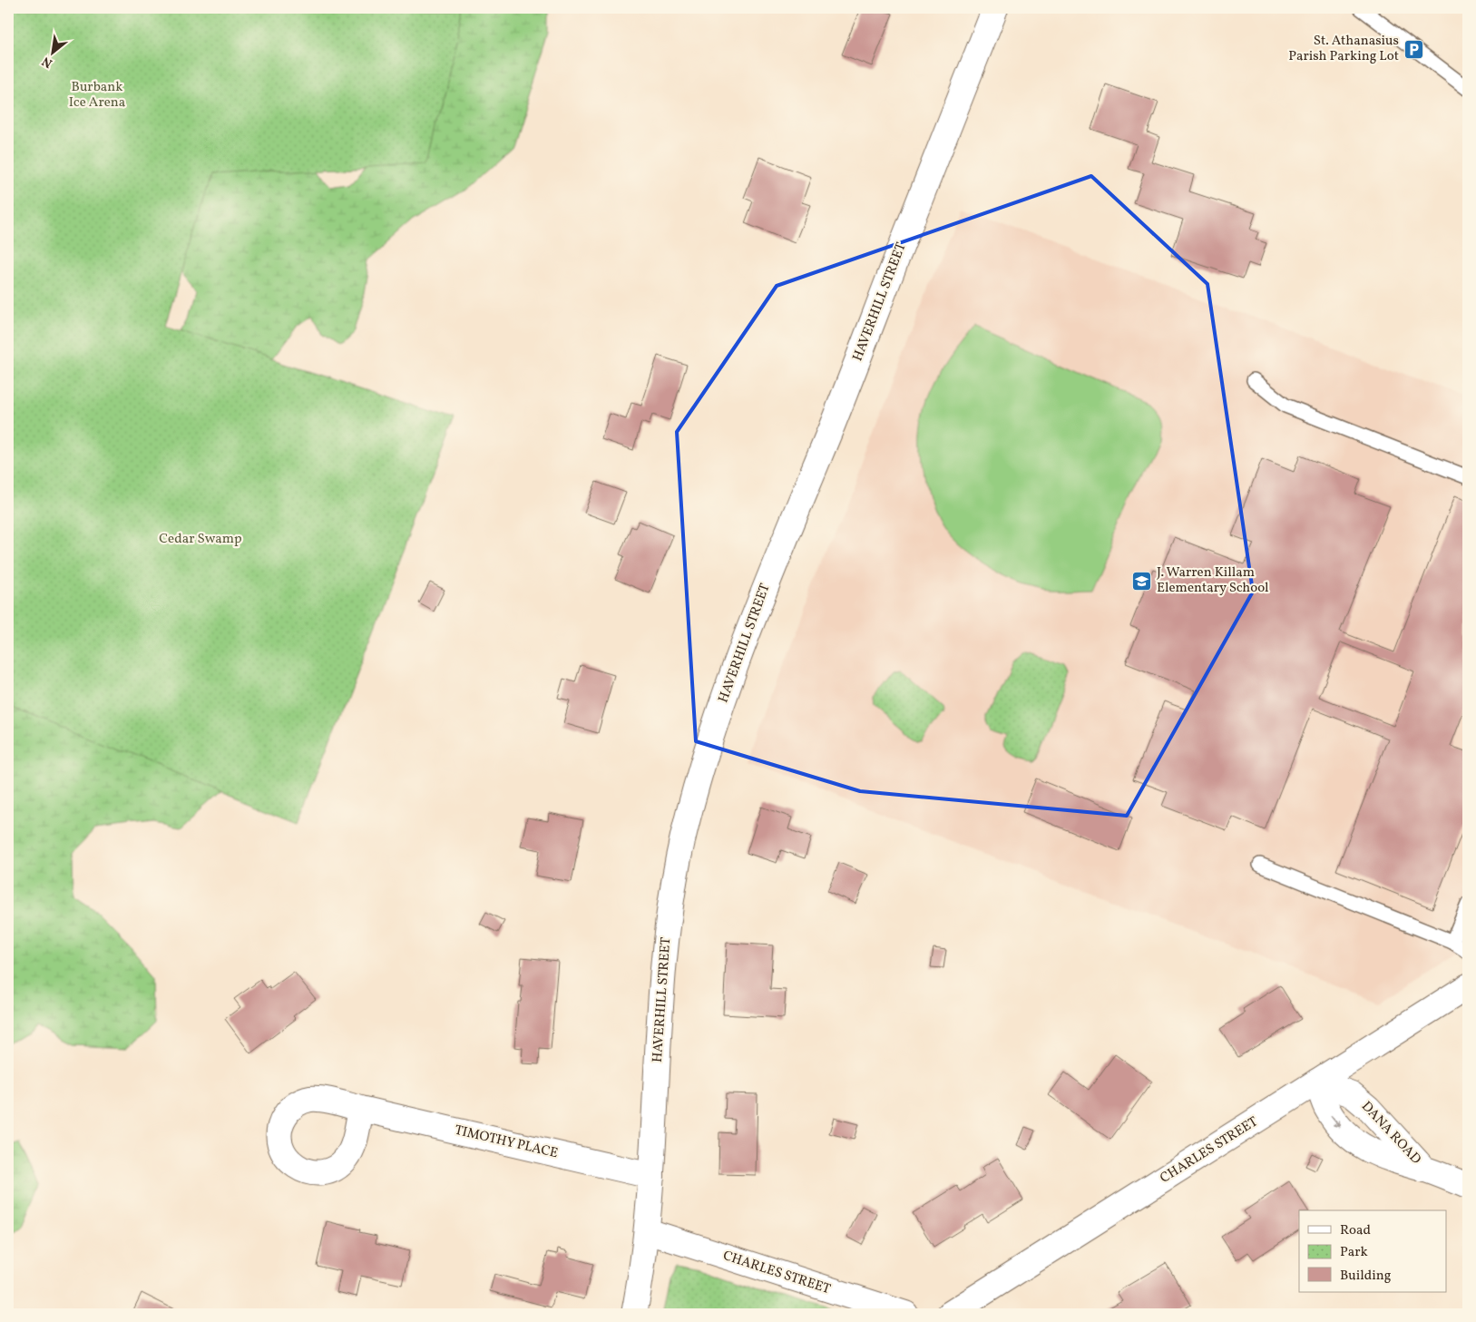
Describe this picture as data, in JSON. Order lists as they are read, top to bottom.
{
  "streets": {
    "street": [
      "HAVERHILL STREET",
      "DANA ROAD",
      "TIMOTHY PLACE",
      "CHARLES STREET"
    ]
  },
  "crossings": [
    ["HAVERHILL STREET", "TIMOTHY PLACE"],
    ["HAVERHILL STREET", "CHARLES STREET"],
    ["DANA ROAD", "CHARLES STREET"]
  ],
  "parks": ["Burbank Ice Arena", "Cedar Swamp"],
  "places": {
    "parking": ["St. Athanasius Parish Parking Lot"],
    "school or university": ["J. Warren Killam Elementary School"]
  },
  "legend": ["Road", "Park", "Building"],
  "north": "bottom left"
}
